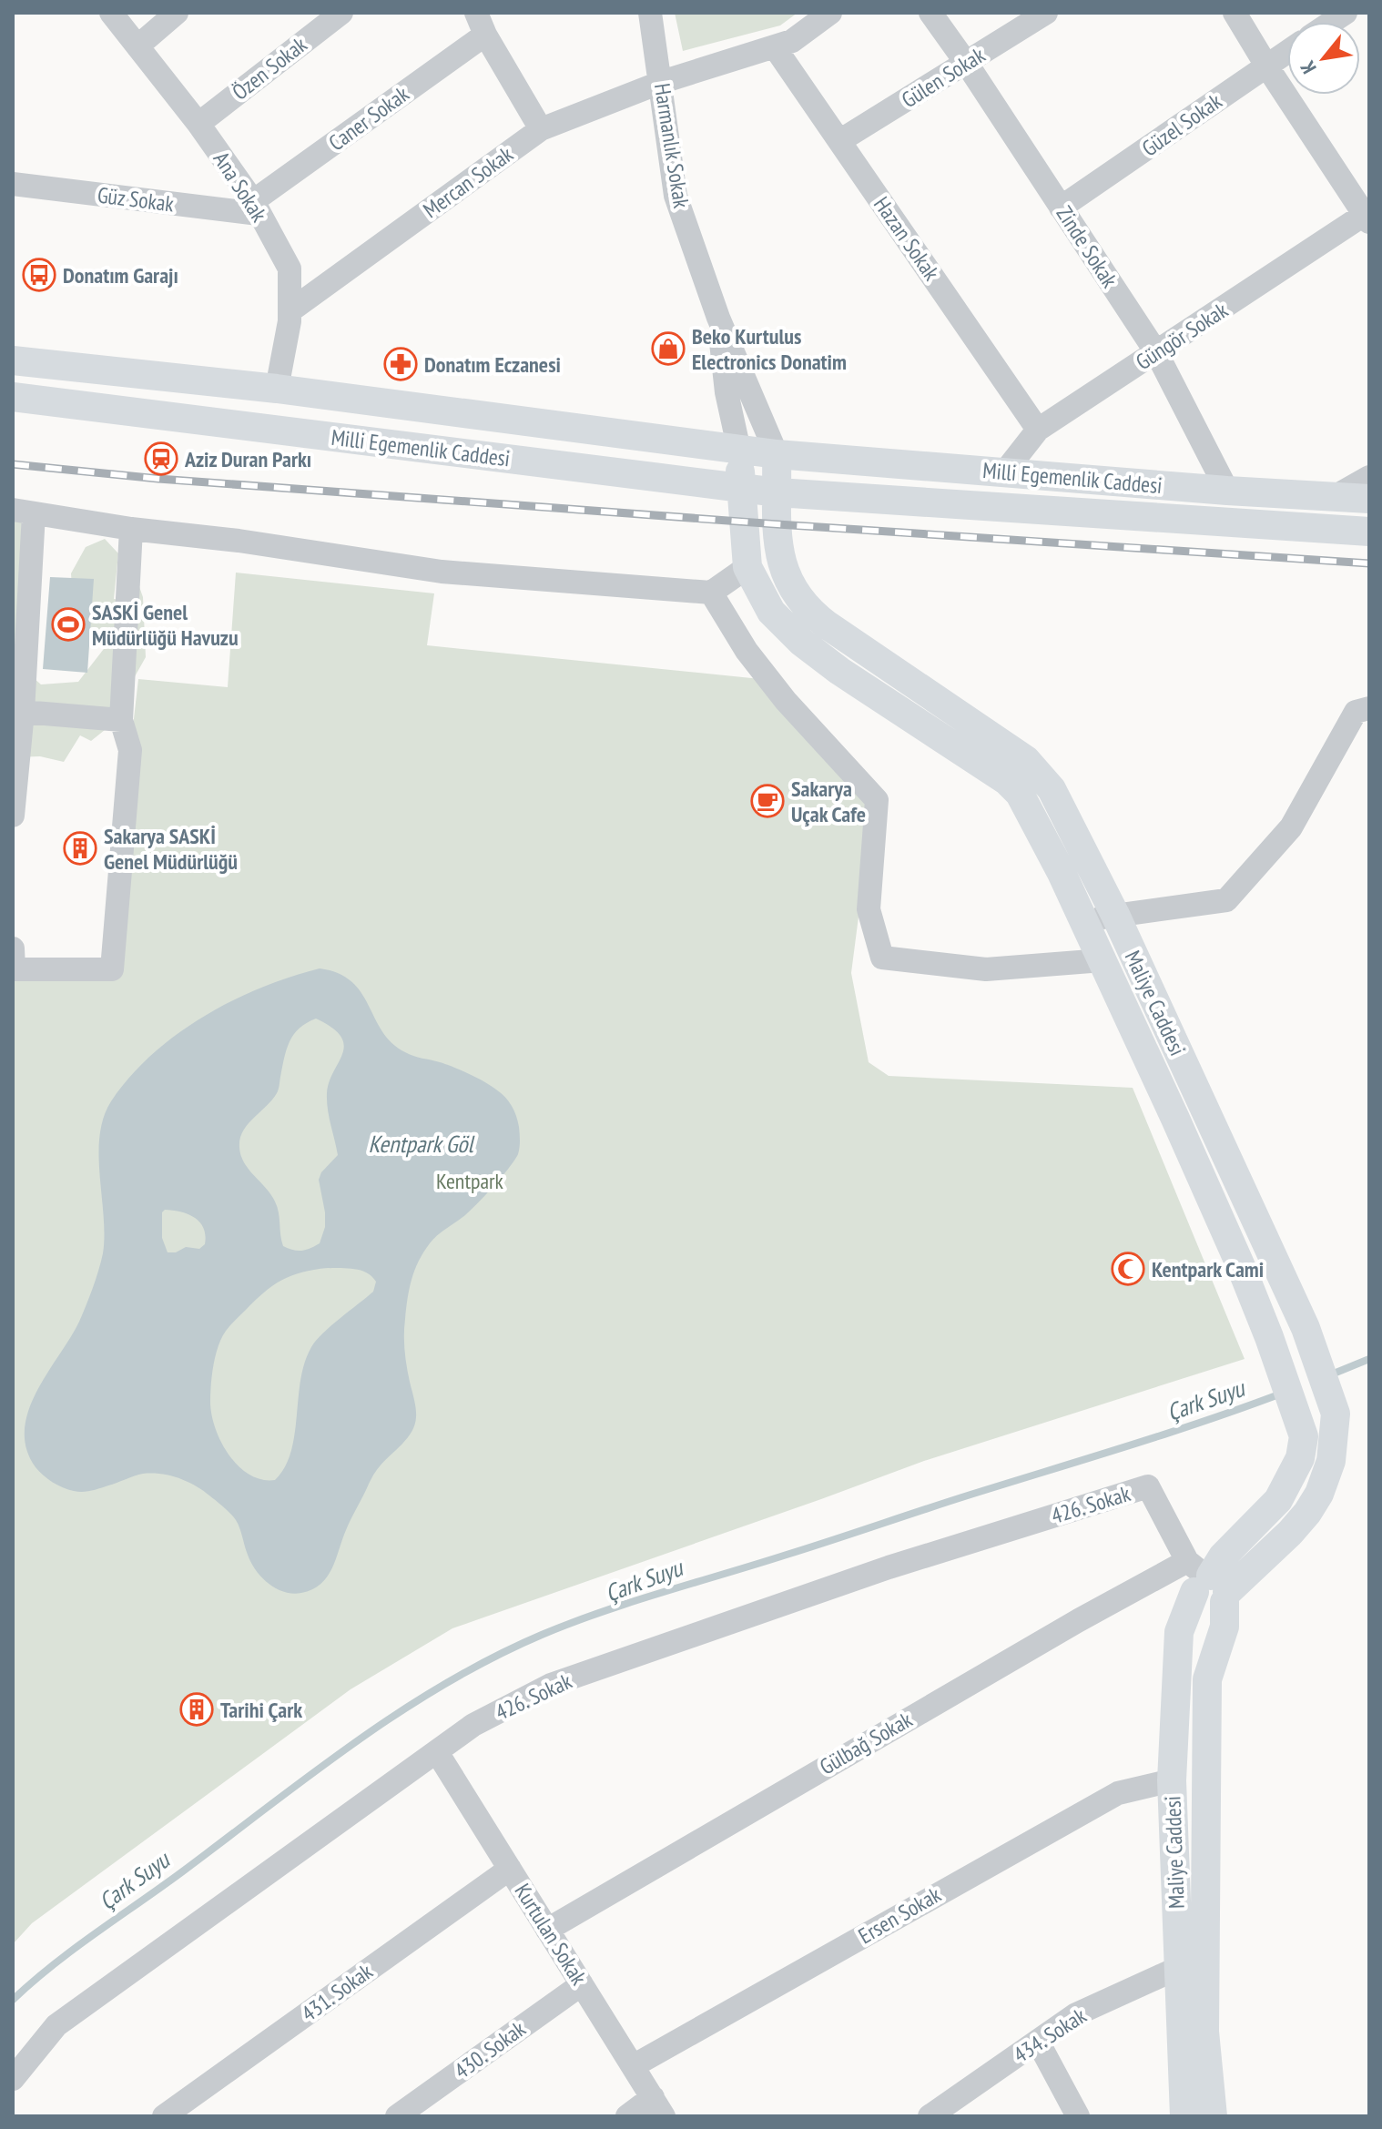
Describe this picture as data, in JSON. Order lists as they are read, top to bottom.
{
  "streets": {
    "main road": ["Milli Egemenlik Caddesi", "Maliye Caddesi"],
    "street": [
      "Özen Sokak",
      "Gülen Sokak",
      "Caner Sokak",
      "Güzel Sokak",
      "Harmanlık Sokak",
      "Mercan Sokak",
      "Ana Sokak",
      "Güz Sokak",
      "Hazan Sokak",
      "Zinde Sokak",
      "Güngör Sokak",
      "426. Sokak",
      "Gülbağ Sokak",
      "Ersen Sokak",
      "Kurtulan Sokak",
      "431. Sokak",
      "434. Sokak",
      "430. Sokak"
    ]
  },
  "crossings": [
    ["Özen Sokak", "Ana Sokak"],
    ["Gülen Sokak", "Hazan Sokak"],
    ["Gülen Sokak", "Zinde Sokak"],
    ["Caner Sokak", "Ana Sokak"],
    ["Caner Sokak", "Güz Sokak"],
    ["Güzel Sokak", "Zinde Sokak"],
    ["Harmanlık Sokak", "Mercan Sokak"],
    ["Harmanlık Sokak", "Milli Egemenlik Caddesi"],
    ["Harmanlık Sokak", "Maliye Caddesi"],
    ["Mercan Sokak", "Ana Sokak"],
    ["Mercan Sokak", "Hazan Sokak"],
    ["Ana Sokak", "Güz Sokak"],
    ["Ana Sokak", "Milli Egemenlik Caddesi"],
    ["Hazan Sokak", "Güngör Sokak"],
    ["Zinde Sokak", "Güngör Sokak"],
    ["Zinde Sokak", "Milli Egemenlik Caddesi"],
    ["Güngör Sokak", "Milli Egemenlik Caddesi"],
    ["Milli Egemenlik Caddesi", "Maliye Caddesi"],
    ["Maliye Caddesi", "426. Sokak"],
    ["Maliye Caddesi", "Gülbağ Sokak"],
    ["Maliye Caddesi", "Ersen Sokak"],
    ["Maliye Caddesi", "434. Sokak"],
    ["426. Sokak", "Gülbağ Sokak"],
    ["426. Sokak", "Kurtulan Sokak"],
    ["Gülbağ Sokak", "Kurtulan Sokak"],
    ["Ersen Sokak", "Kurtulan Sokak"],
    ["Kurtulan Sokak", "431. Sokak"],
    ["Kurtulan Sokak", "430. Sokak"]
  ],
  "water": ["Kentpark Göl", "Çark Suyu"],
  "parks": ["Kentpark"],
  "places": {
    "bus stop": ["Donatım Garajı"],
    "shop": ["Beko Kurtulus Electronics Donatim"],
    "pharmacy": ["Donatım Eczanesi"],
    "station": ["Aziz Duran Parkı"],
    "sports": ["SASKİ Genel Müdürlüğü Havuzu"],
    "cafe": ["Sakarya Uçak Cafe"],
    "building": ["Sakarya SASKİ Genel Müdürlüğü", "Tarihi Çark"],
    "mosque": ["Kentpark Cami"]
  },
  "north": "bottom left"
}
